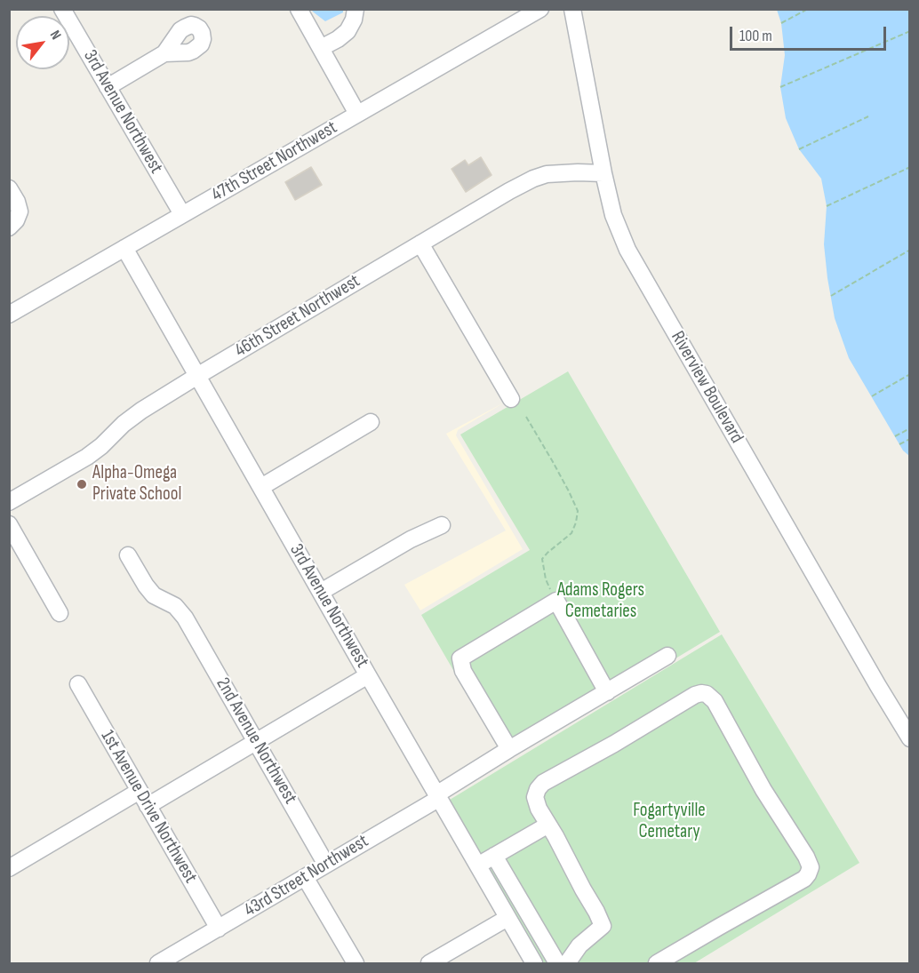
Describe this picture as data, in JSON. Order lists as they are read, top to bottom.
{
  "streets": {
    "street": [
      "3rd Avenue Northwest",
      "47th Street Northwest",
      "46th Street Northwest",
      "Riverview Boulevard",
      "2nd Avenue Northwest",
      "1st Avenue Drive Northwest",
      "43rd Street Northwest"
    ]
  },
  "crossings": [
    ["3rd Avenue Northwest", "47th Street Northwest"],
    ["3rd Avenue Northwest", "46th Street Northwest"],
    ["3rd Avenue Northwest", "43rd Street Northwest"],
    ["46th Street Northwest", "Riverview Boulevard"],
    ["2nd Avenue Northwest", "43rd Street Northwest"],
    ["1st Avenue Drive Northwest", "43rd Street Northwest"]
  ],
  "parks": ["Adams Rogers Cemetaries", "Fogartyville Cemetary"],
  "places": ["Alpha-Omega Private School"],
  "scale_bar": "100 m",
  "north": "top right"
}
